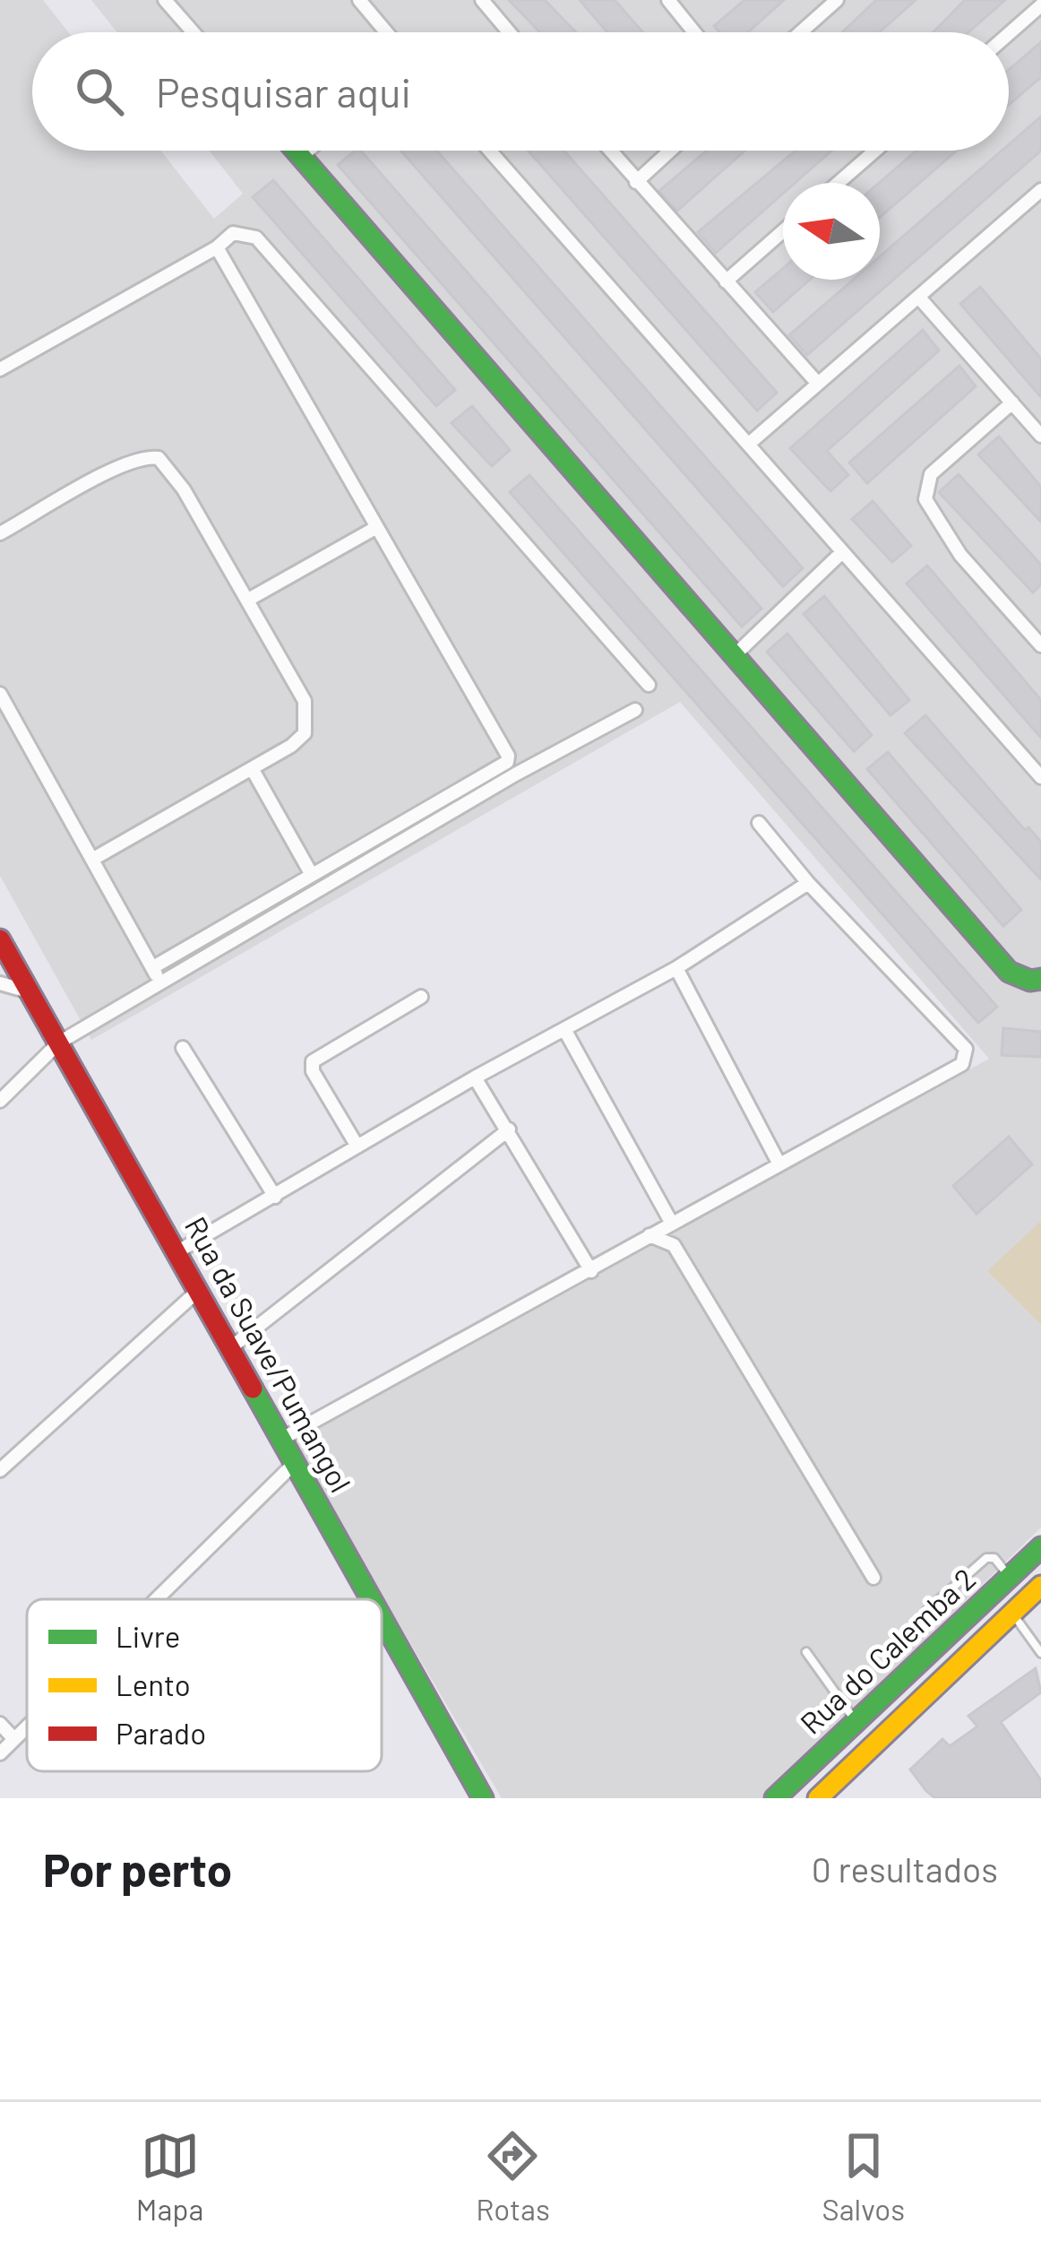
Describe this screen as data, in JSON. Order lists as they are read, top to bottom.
{
  "streets": {
    "street": ["Rua da Suave/Pumangol", "Rua do Calemba 2"]
  },
  "legend": ["Livre", "Lento", "Parado"],
  "north": "left",
  "page": {
    "search": "Pesquisar aqui",
    "heading": ["Por perto", "0 resultados"],
    "nav": ["Mapa", "Rotas", "Salvos"]
  }
}
